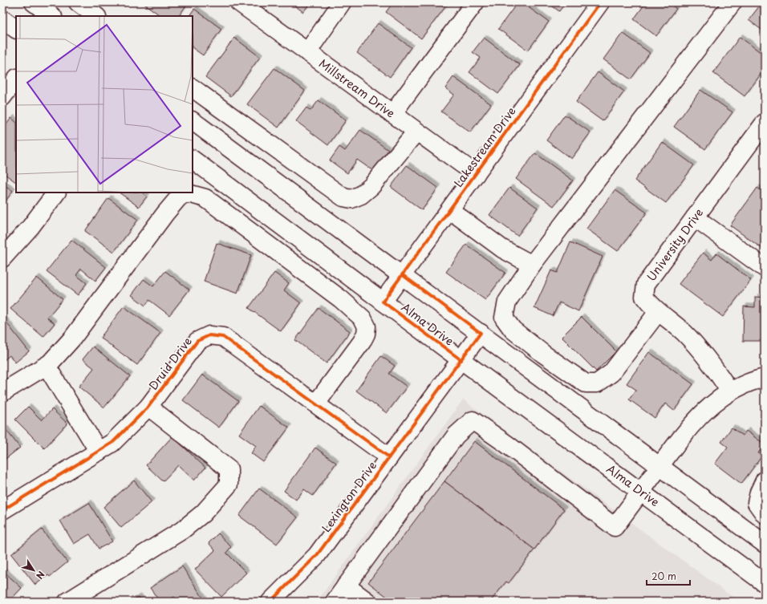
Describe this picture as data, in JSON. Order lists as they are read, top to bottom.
{
  "streets": {
    "street": [
      "Millstream Drive",
      "Lakestream Drive",
      "University Drive",
      "Alma Drive",
      "Druid Drive",
      "Lexington Drive"
    ]
  },
  "crossings": [
    ["Millstream Drive", "Lakestream Drive"],
    ["Lakestream Drive", "Alma Drive"],
    ["Alma Drive", "Lexington Drive"],
    ["Druid Drive", "Lexington Drive"]
  ],
  "scale_bar": "20 m",
  "north": "bottom right"
}
